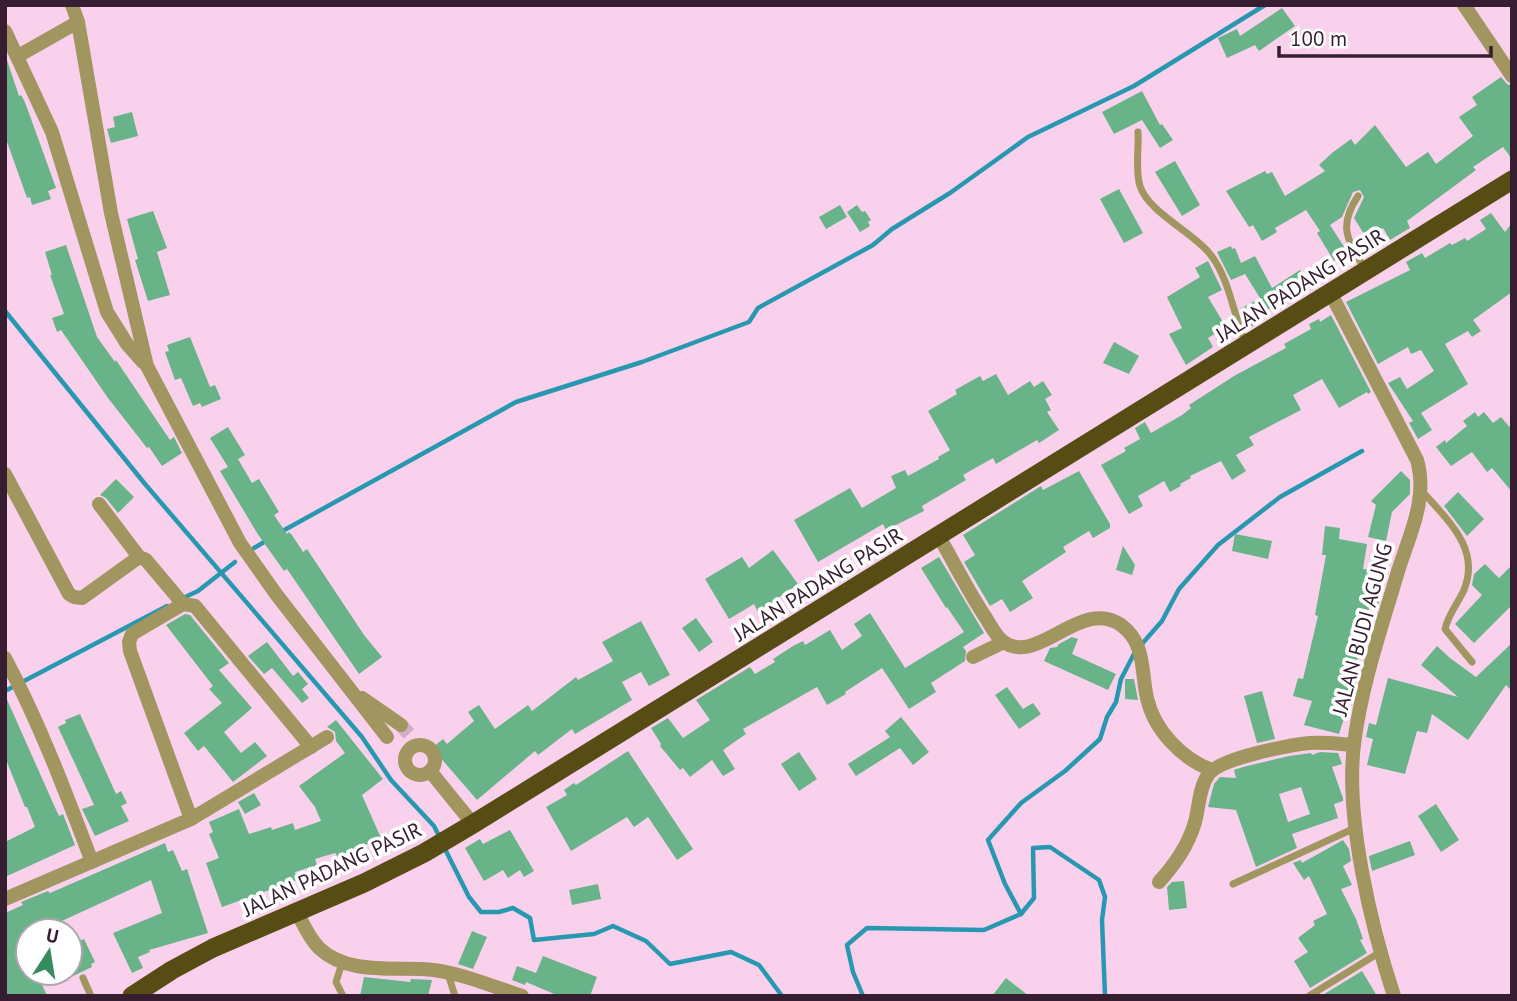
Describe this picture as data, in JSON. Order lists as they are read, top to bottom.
{
  "streets": {
    "highway": ["JALAN PADANG PASIR"],
    "street": ["JALAN BUDI AGUNG"]
  },
  "crossings": [
    ["JALAN PADANG PASIR", "JALAN BUDI AGUNG"]
  ],
  "scale_bar": "100 m",
  "north": "top"
}
